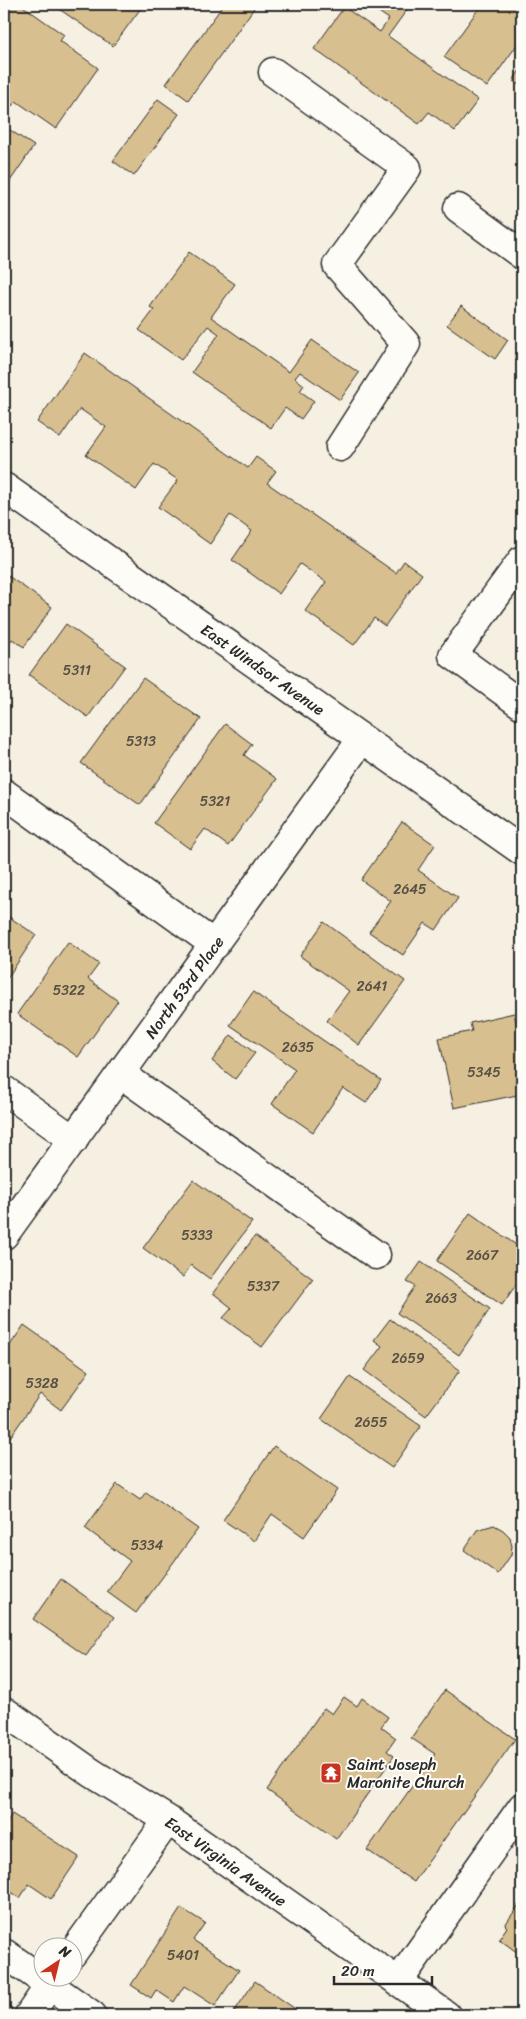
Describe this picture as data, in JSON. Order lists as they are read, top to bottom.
{
  "streets": {
    "street": ["East Windsor Avenue", "North 53rd Place", "East Virginia Avenue"]
  },
  "crossings": [
    ["East Windsor Avenue", "North 53rd Place"]
  ],
  "places": {
    "temple": ["Saint Joseph Maronite Church"]
  },
  "house_numbers": [
    "5311",
    "5313",
    "5321",
    "2645",
    "2641",
    "5322",
    "2635",
    "5345",
    "5333",
    "2667",
    "5337",
    "2663",
    "2659",
    "5328",
    "2655",
    "5334",
    "5401"
  ],
  "scale_bar": "20 m",
  "north": "top right"
}
